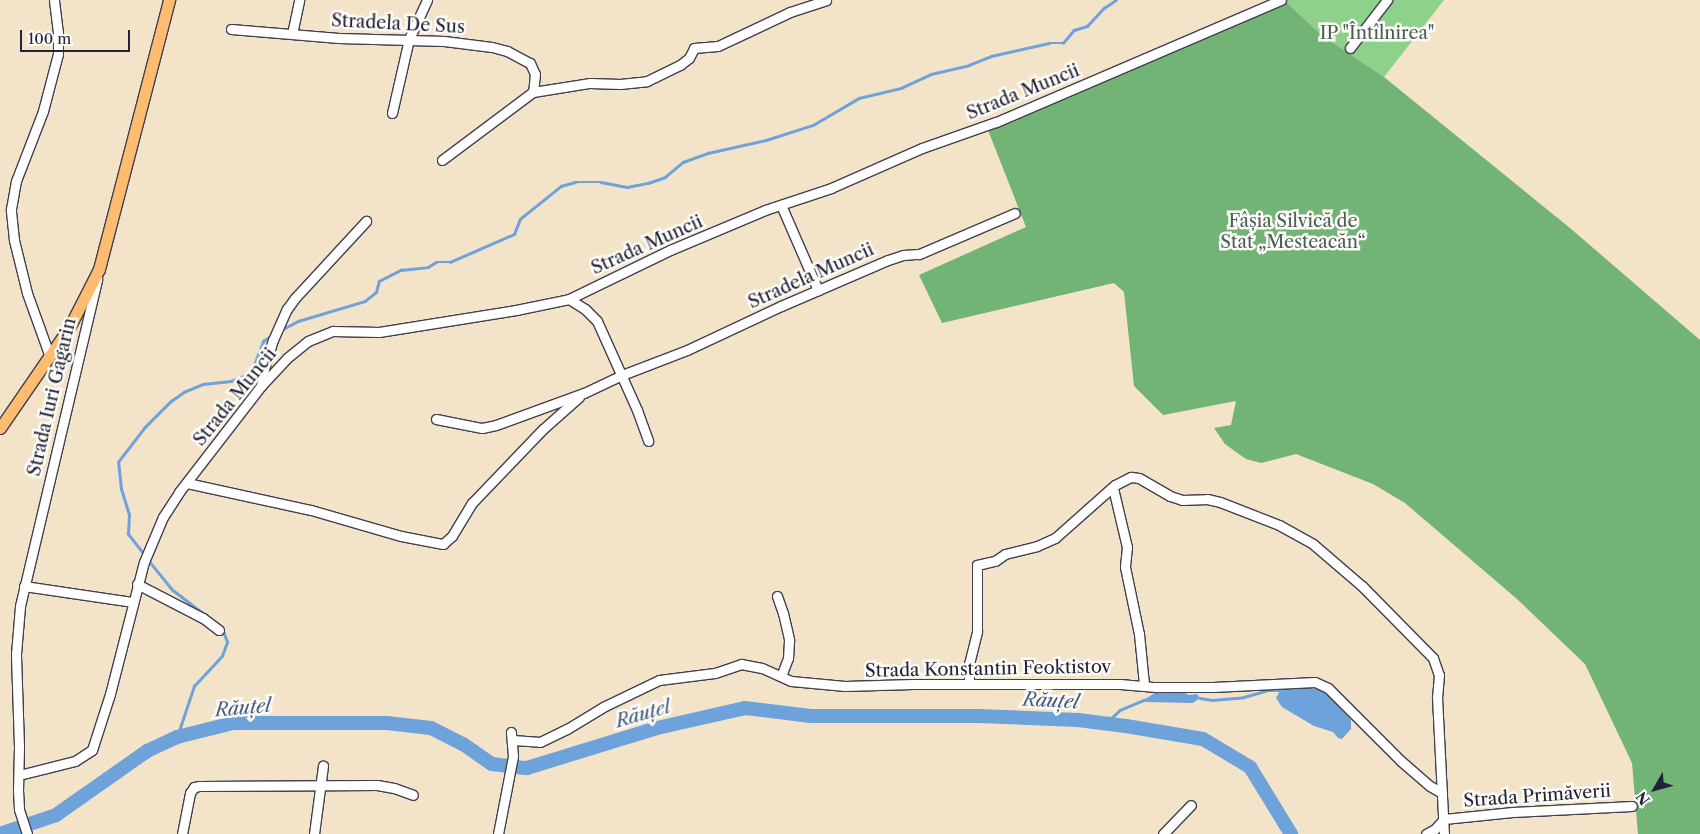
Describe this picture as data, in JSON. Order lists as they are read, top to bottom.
{
  "streets": {
    "main road": ["Strada Iuri Gagarin"],
    "street": [
      "Stradela De Sus",
      "Strada Muncii",
      "Stradela Muncii",
      "Strada Konstantin Feoktistov",
      "Strada Primăverii"
    ]
  },
  "crossings": [
    ["Strada Muncii", "Strada Iuri Gagarin"]
  ],
  "water": ["Răuțel"],
  "parks": ["IP \"Întîlnirea\"", "Fâșia Silvică de Stat „Mesteacăn“"],
  "scale_bar": "100 m",
  "north": "bottom left"
}
